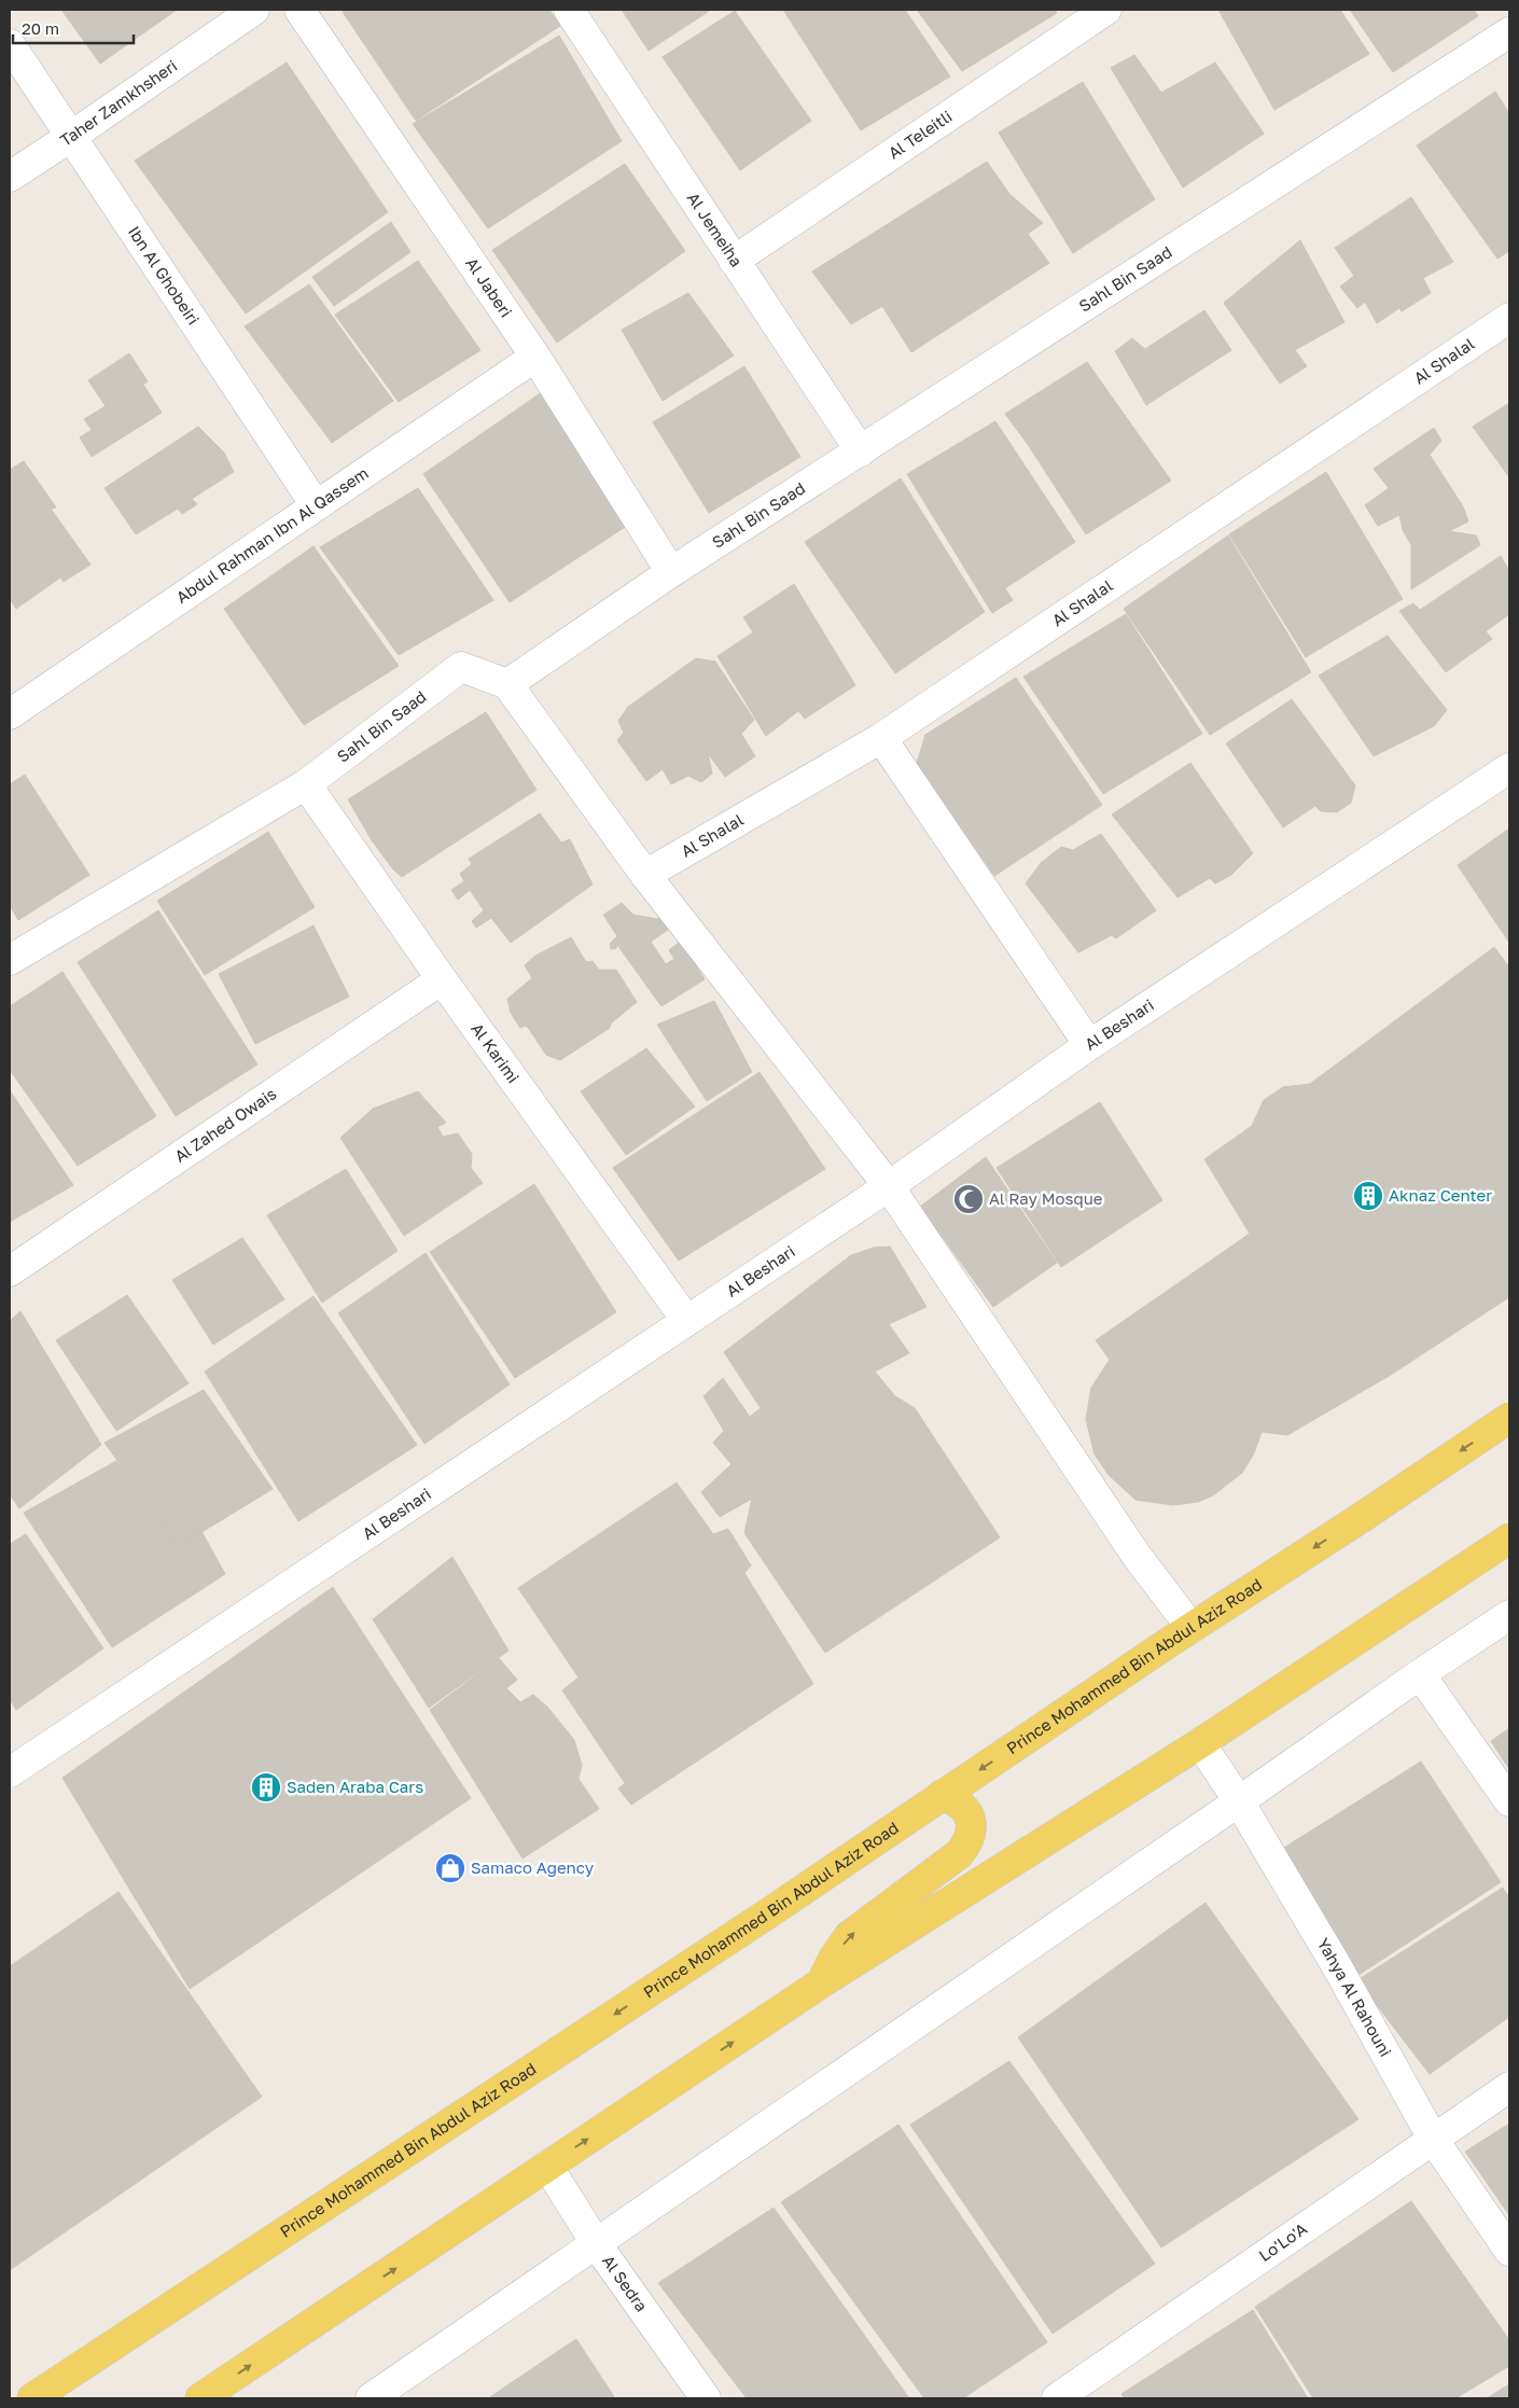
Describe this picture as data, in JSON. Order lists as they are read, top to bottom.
{
  "streets": {
    "main road": ["Prince Mohammed Bin Abdul Aziz Road"],
    "street": [
      "Taher Zamkhsheri",
      "Al Teleitli",
      "Al Jemeiha",
      "Ibn Al Ghobeiri",
      "Sahl Bin Saad",
      "Al Jaberi",
      "Al Shalal",
      "Abdul Rahman Ibn Al Qassem",
      "Al Beshari",
      "Al Karimi",
      "Al Zahed Owais",
      "Yahya Al Rahouni",
      "Lo'Lo'A",
      "Al Sedra"
    ]
  },
  "crossings": [
    ["Taher Zamkhsheri", "Ibn Al Ghobeiri"],
    ["Al Teleitli", "Al Jemeiha"],
    ["Al Jemeiha", "Sahl Bin Saad"],
    ["Ibn Al Ghobeiri", "Abdul Rahman Ibn Al Qassem"],
    ["Sahl Bin Saad", "Al Jaberi"],
    ["Sahl Bin Saad", "Al Karimi"],
    ["Al Jaberi", "Abdul Rahman Ibn Al Qassem"],
    ["Al Beshari", "Al Karimi"],
    ["Al Karimi", "Al Zahed Owais"],
    ["Yahya Al Rahouni", "Lo'Lo'A"]
  ],
  "places": {
    "building": ["Aknaz Center", "Saden Araba Cars"],
    "mosque": ["Al Ray Mosque"],
    "shop": ["Samaco Agency"]
  },
  "scale_bar": "20 m"
}
